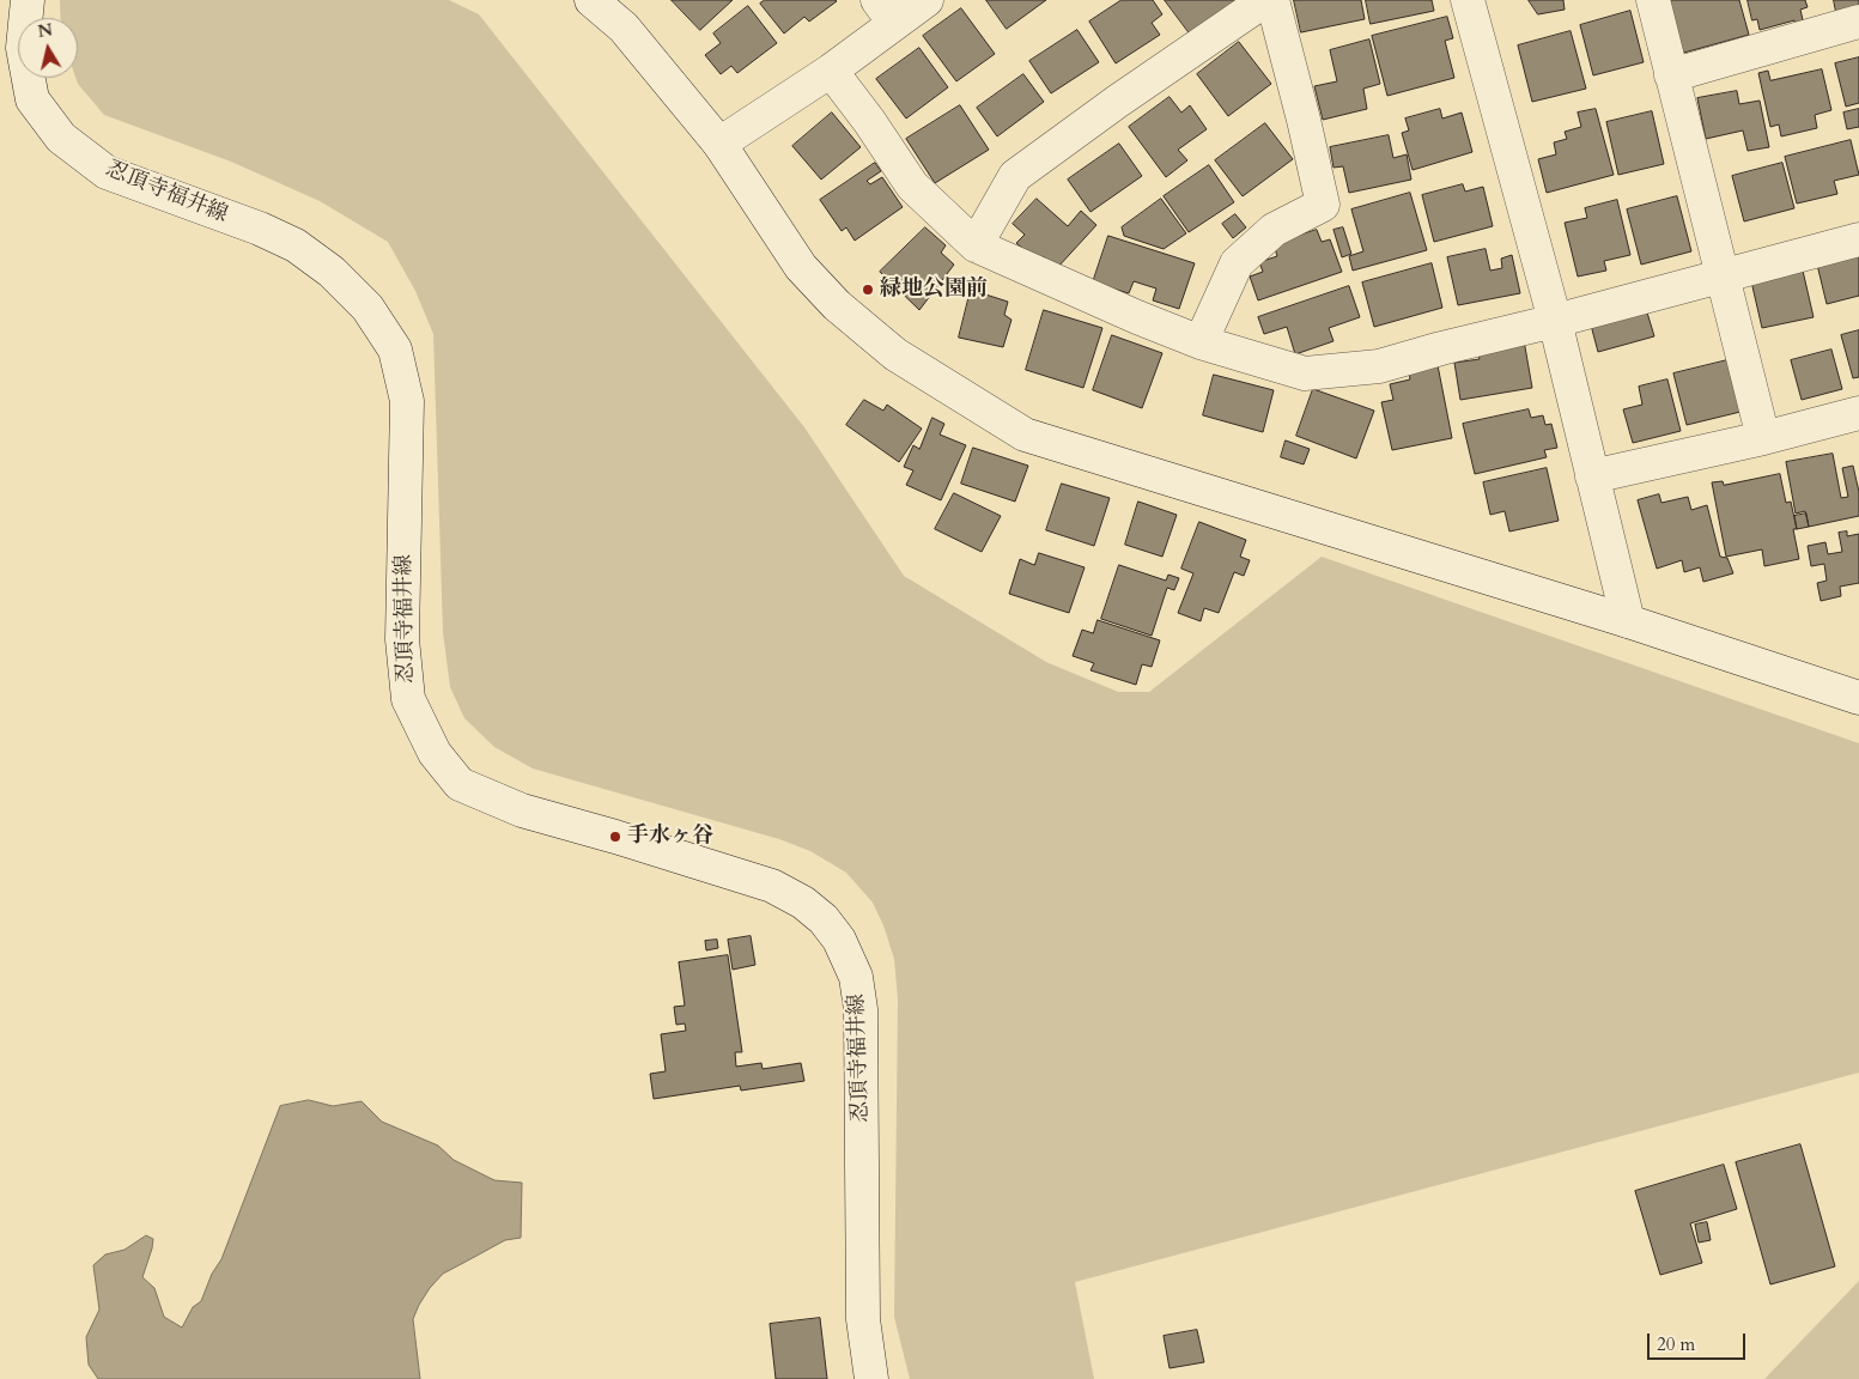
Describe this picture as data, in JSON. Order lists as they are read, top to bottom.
{
  "streets": {
    "street": ["忍頂寺福井線"]
  },
  "places": ["緑地公園前", "手水ヶ谷"],
  "scale_bar": "20 m",
  "north": "top"
}
